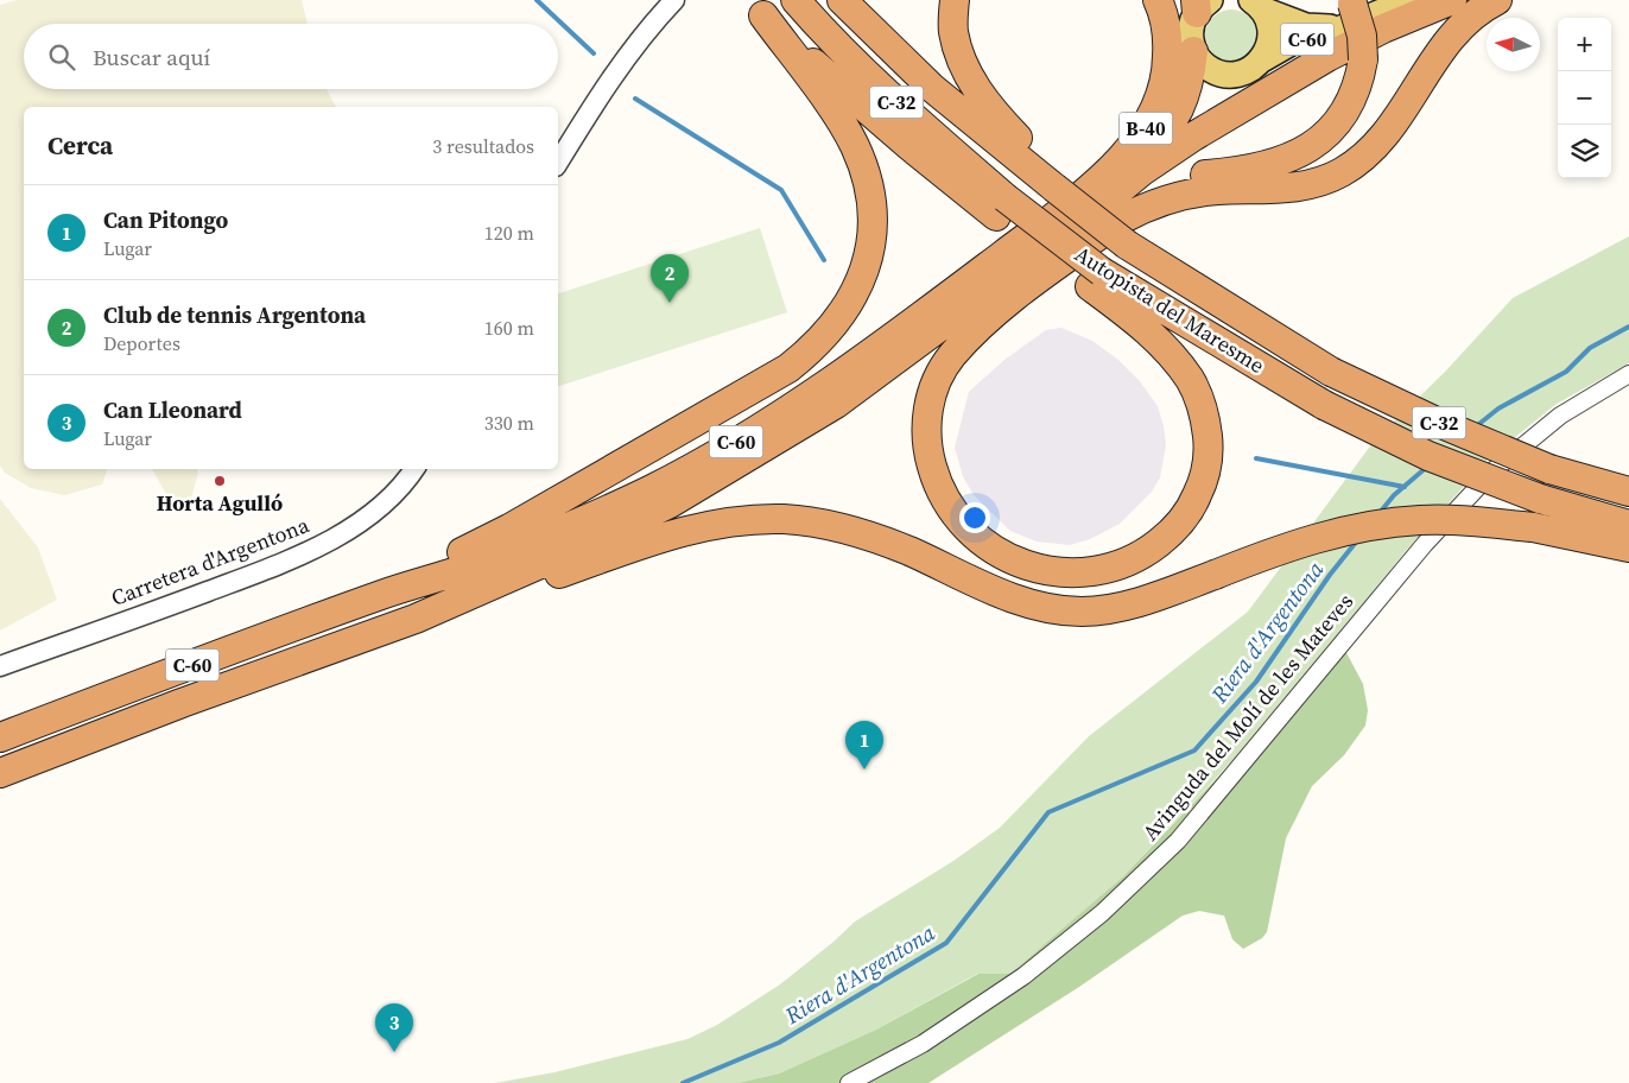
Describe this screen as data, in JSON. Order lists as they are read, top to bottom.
{
  "streets": {
    "highway": [
      "C-60",
      "C-32",
      "B-40",
      "Autopista del Maresme"
    ],
    "street": ["Carretera d'Argentona", "Avinguda del Molí de les Mateves"]
  },
  "crossings": [
    ["C-60", "B-40"]
  ],
  "water": ["Riera d'Argentona"],
  "places": ["Horta Agulló"],
  "north": "left",
  "page": {
    "map_buttons": ["+", "−"],
    "search": "Buscar aquí",
    "heading": ["Cerca", "3 resultados"],
    "list": [
      {
        "mark": "1",
        "name": "Can Pitongo",
        "note": "Lugar",
        "value": "120 m"
      },
      {
        "mark": "2",
        "name": "Club de tennis Argentona",
        "note": "Deportes",
        "value": "160 m"
      },
      {
        "mark": "3",
        "name": "Can Lleonard",
        "note": "Lugar",
        "value": "330 m"
      }
    ],
    "pins": ["2", "1", "3"]
  }
}
